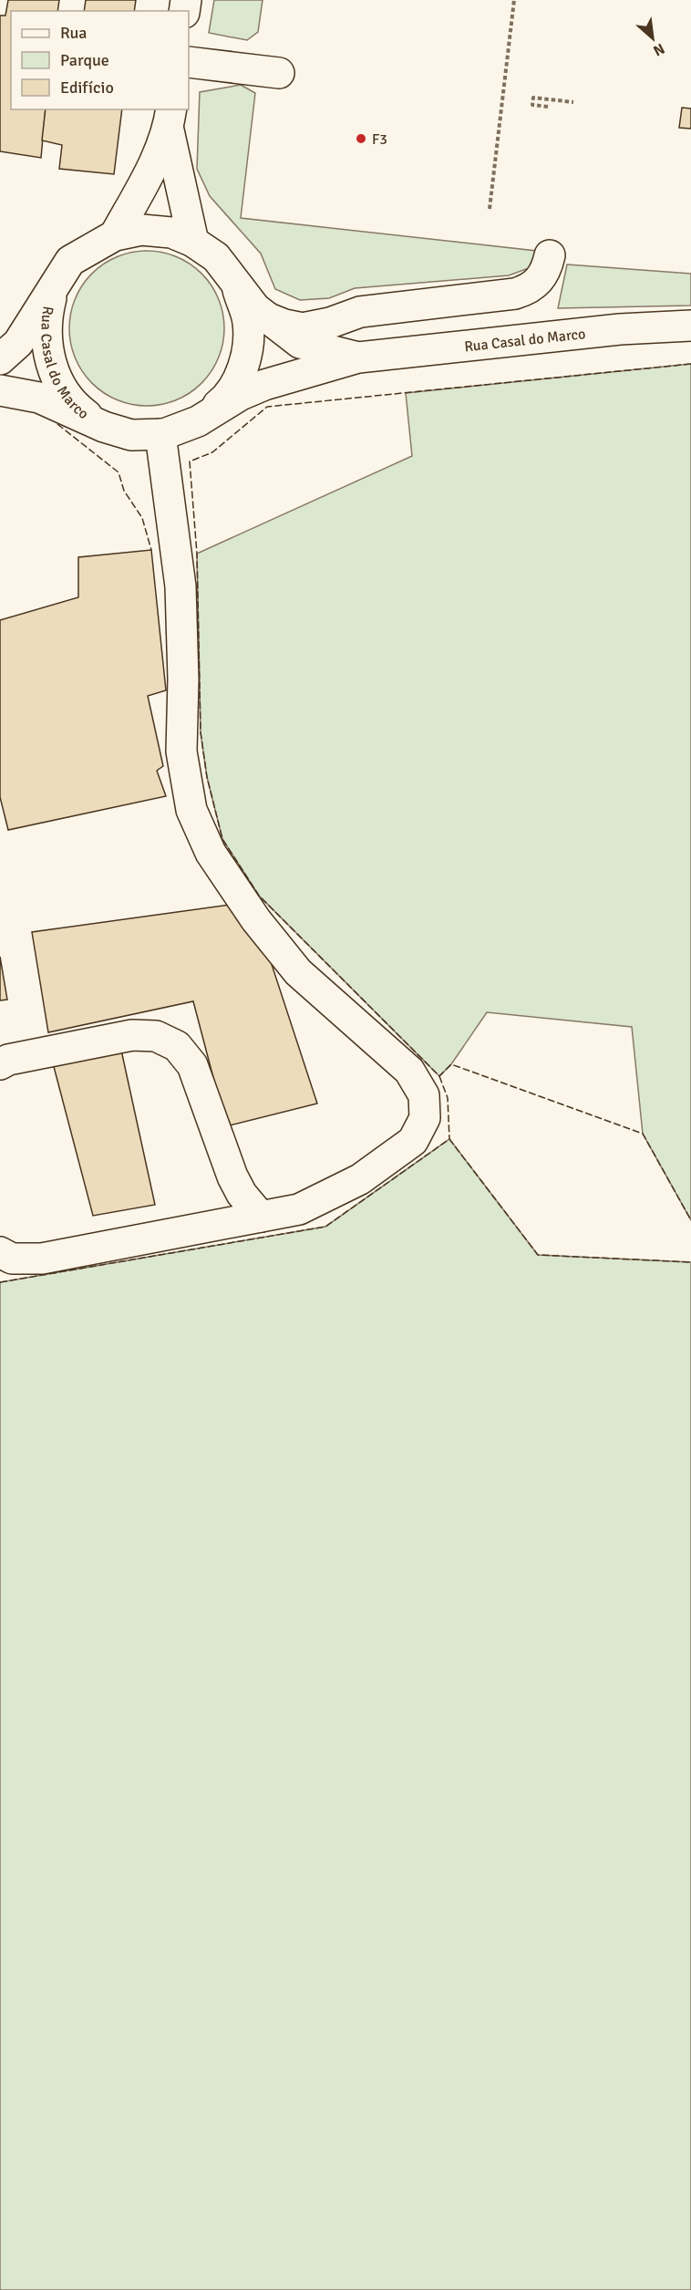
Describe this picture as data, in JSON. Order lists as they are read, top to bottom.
{
  "streets": {
    "street": ["Rua Casal do Marco"]
  },
  "places": ["F3"],
  "legend": ["Rua", "Parque", "Edifício"],
  "north": "bottom right"
}
